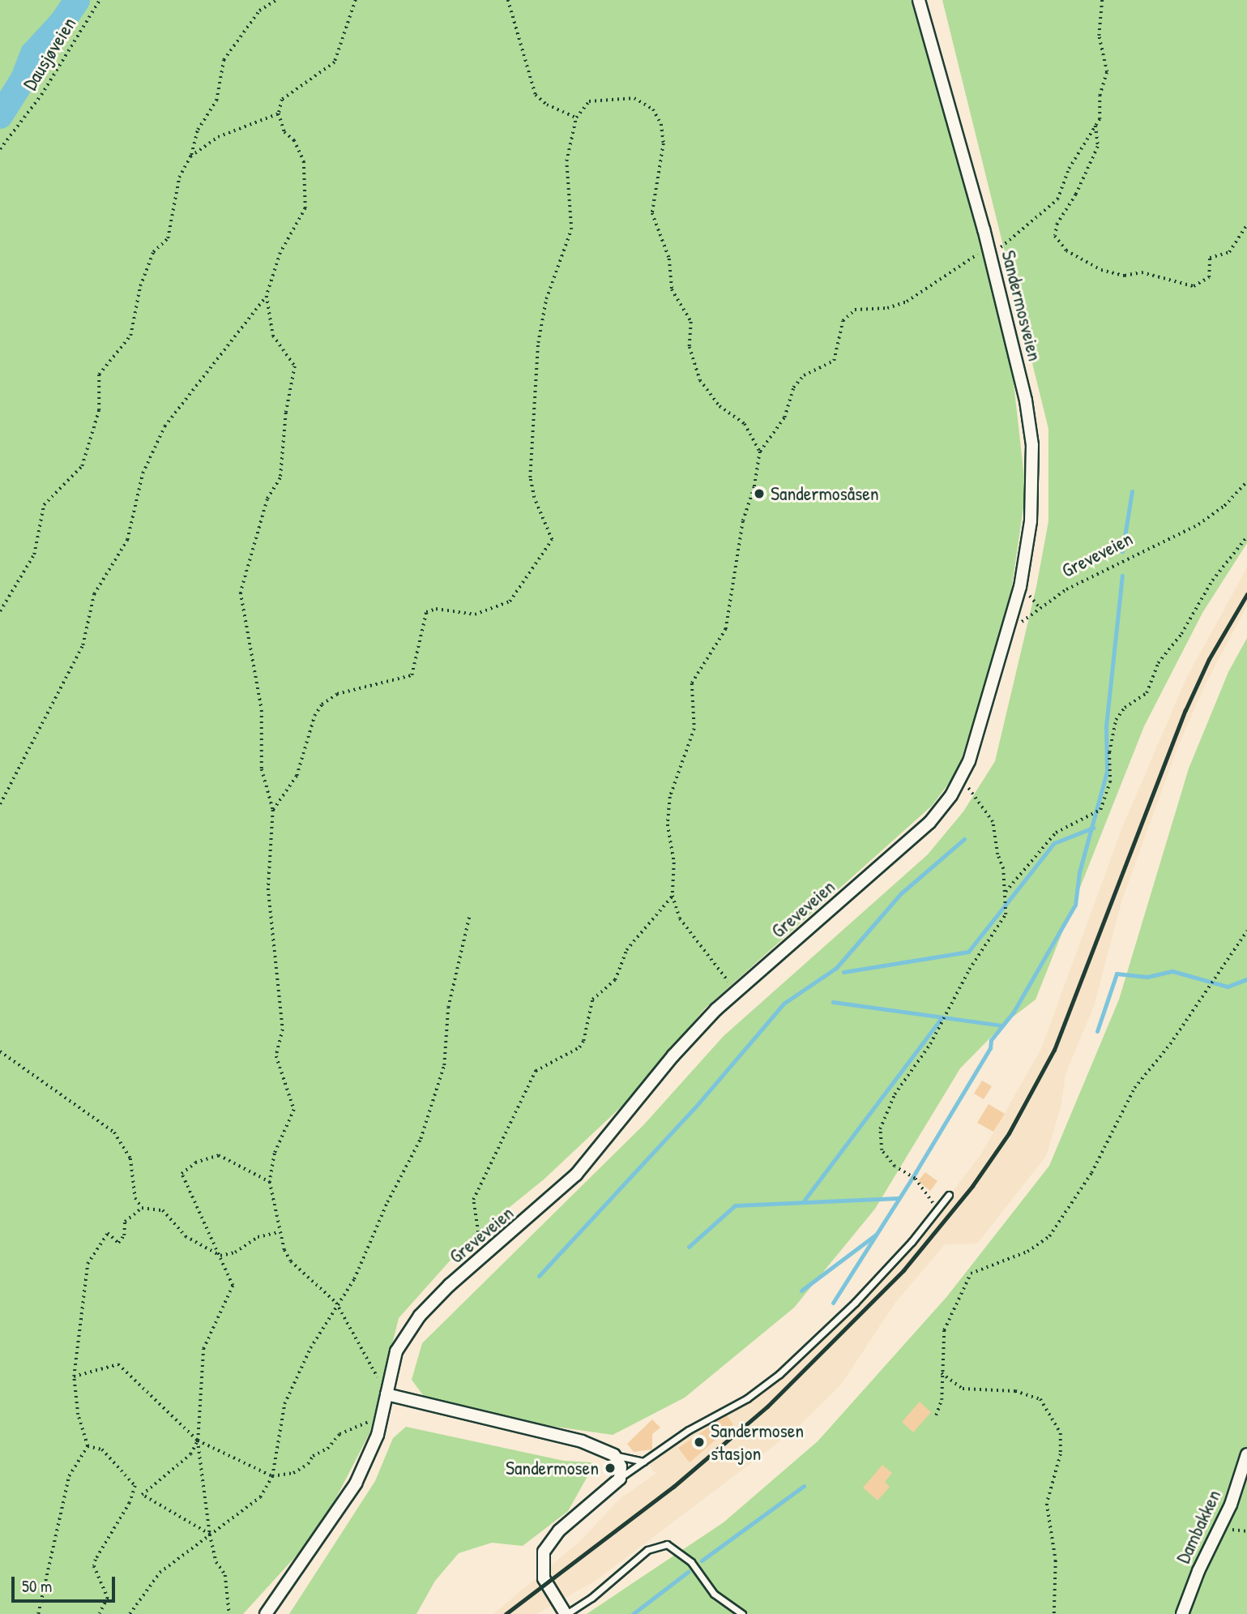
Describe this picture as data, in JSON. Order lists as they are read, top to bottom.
{
  "streets": {
    "street": ["Sandermosveien", "Greveveien", "Dambakken"],
    "path": ["Dausjøveien"]
  },
  "crossings": [
    ["Sandermosveien", "Greveveien"]
  ],
  "places": ["Sandermosåsen", "Sandermosen stasjon", "Sandermosen"],
  "scale_bar": "50 m"
}
